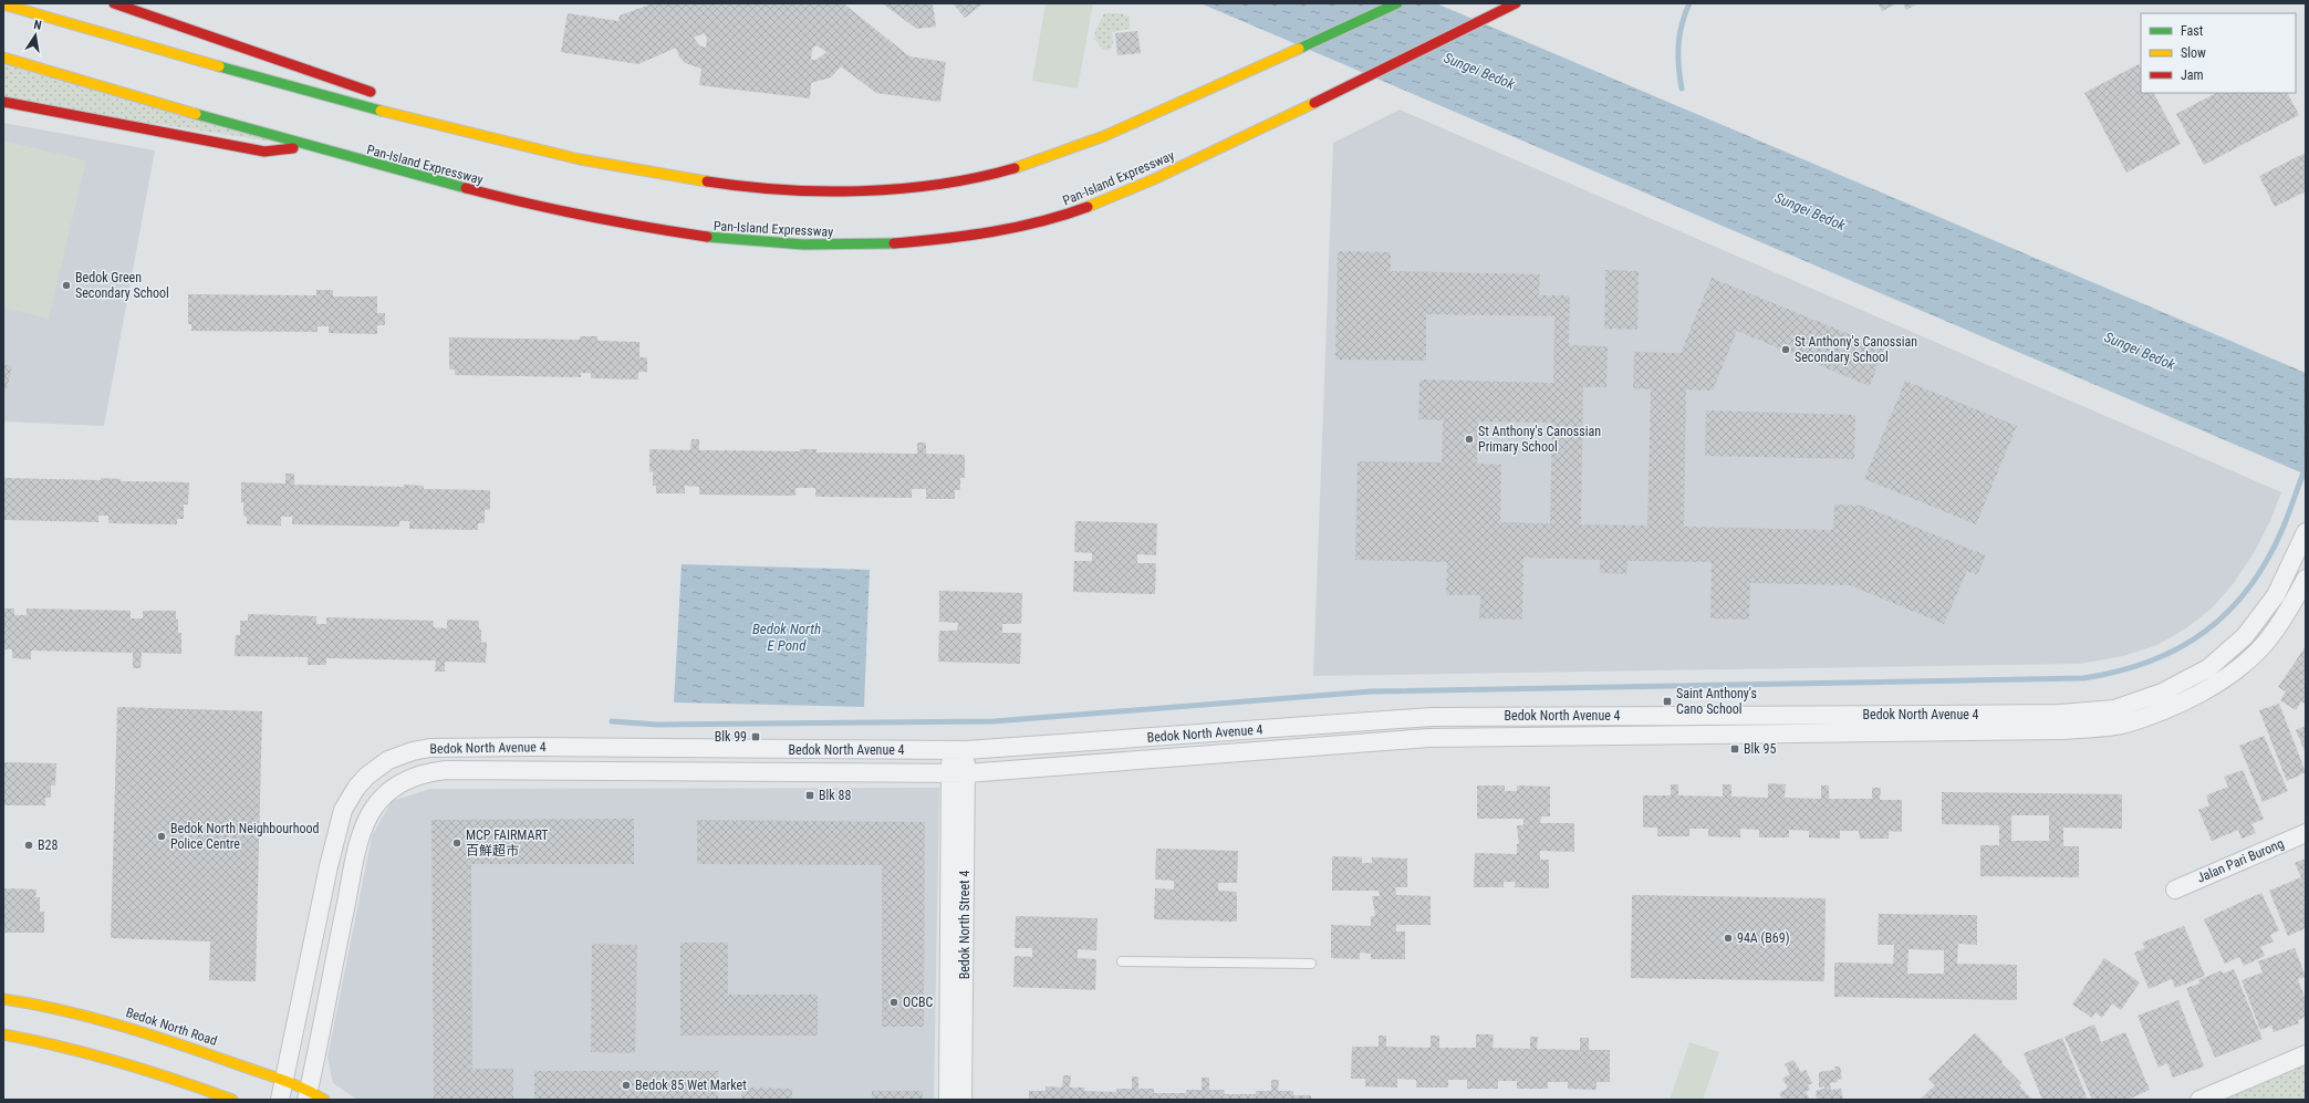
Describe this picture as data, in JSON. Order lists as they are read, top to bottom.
{
  "streets": {
    "main road": ["Pan-Island Expressway", "Bedok North Road"],
    "street": ["Bedok North Avenue 4", "Jalan Pari Burong", "Bedok North Street 4"]
  },
  "crossings": [
    ["Bedok North Avenue 4", "Bedok North Street 4"],
    ["Bedok North Avenue 4", "Bedok North Road"]
  ],
  "water": ["Sungei Bedok", "Bedok North E Pond"],
  "places": {
    "other": [
      "Bedok Green Secondary School",
      "St Anthony's Canossian Secondary School",
      "St Anthony's Canossian Primary School",
      "Bedok North Neighbourhood Police Centre",
      "MCP FAIRMART 百鮮超市",
      "B28",
      "94A (B69)",
      "OCBC",
      "Bedok 85 Wet Market"
    ],
    "transit": [
      "Saint Anthony's Cano School",
      "Blk 99",
      "Blk 95",
      "Blk 88"
    ]
  },
  "legend": ["Fast", "Slow", "Jam"],
  "north": "top"
}
